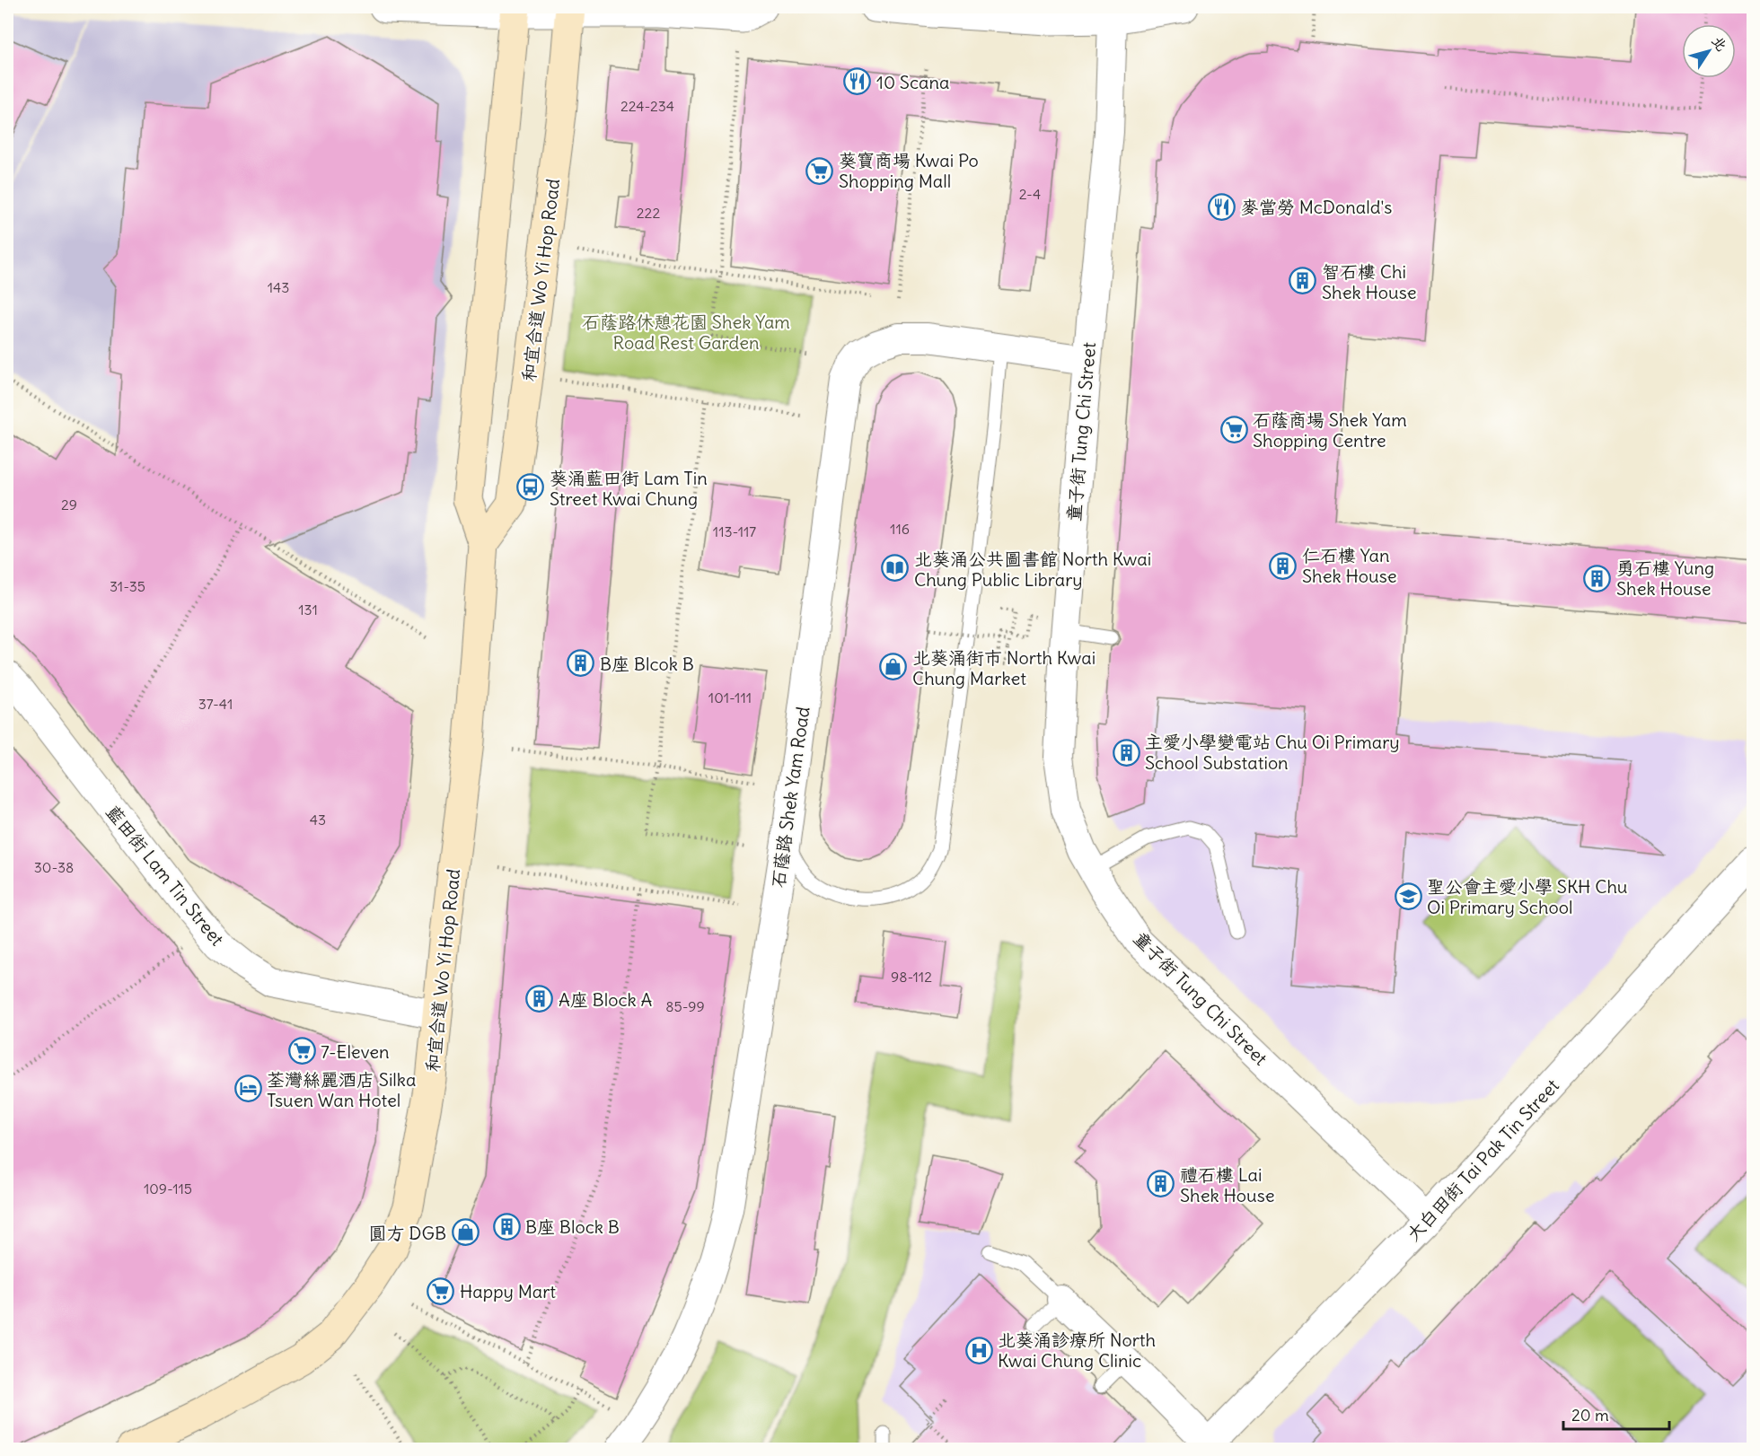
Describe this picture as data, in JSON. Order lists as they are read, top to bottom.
{
  "streets": {
    "main road": ["和宜合道 Wo Yi Hop Road"],
    "street": [
      "童子街 Tung Chi Street",
      "石蔭路 Shek Yam Road",
      "藍田街 Lam Tin Street",
      "大白田街 Tai Pak Tin Street"
    ]
  },
  "crossings": [
    ["和宜合道 Wo Yi Hop Road", "藍田街 Lam Tin Street"],
    ["童子街 Tung Chi Street", "石蔭路 Shek Yam Road"],
    ["童子街 Tung Chi Street", "大白田街 Tai Pak Tin Street"]
  ],
  "parks": ["石蔭路休憩花園 Shek Yam Road Rest Garden"],
  "places": {
    "restaurant": ["10 Scana", "麥當勞 McDonald's"],
    "supermarket": [
      "葵寶商場 Kwai Po Shopping Mall",
      "石蔭商場 Shek Yam Shopping Centre",
      "7-Eleven",
      "Happy Mart"
    ],
    "building": [
      "智石樓 Chi Shek House",
      "仁石樓 Yan Shek House",
      "勇石樓 Yung Shek House",
      "B座 Blcok B",
      "主愛小學變電站 Chu Oi Primary School Substation",
      "A座 Block A",
      "禮石樓 Lai Shek House",
      "B座 Block B"
    ],
    "bus stop": ["葵涌藍田街 Lam Tin Street Kwai Chung"],
    "library": ["北葵涌公共圖書館 North Kwai Chung Public Library"],
    "shop": ["北葵涌街市 North Kwai Chung Market", "圓方 DGB"],
    "school or university": ["聖公會主愛小學 SKH Chu Oi Primary School"],
    "hotel": ["荃灣絲麗酒店 Silka Tsuen Wan Hotel"],
    "hospital": ["北葵涌診療所 North Kwai Chung Clinic"]
  },
  "house_numbers": [
    "224-234",
    "2-4",
    "222",
    "143",
    "29",
    "116",
    "113-117",
    "31-35",
    "131",
    "101-111",
    "37-41",
    "43",
    "30-38",
    "98-112",
    "85-99",
    "109-115"
  ],
  "scale_bar": "20 m",
  "north": "top right"
}
